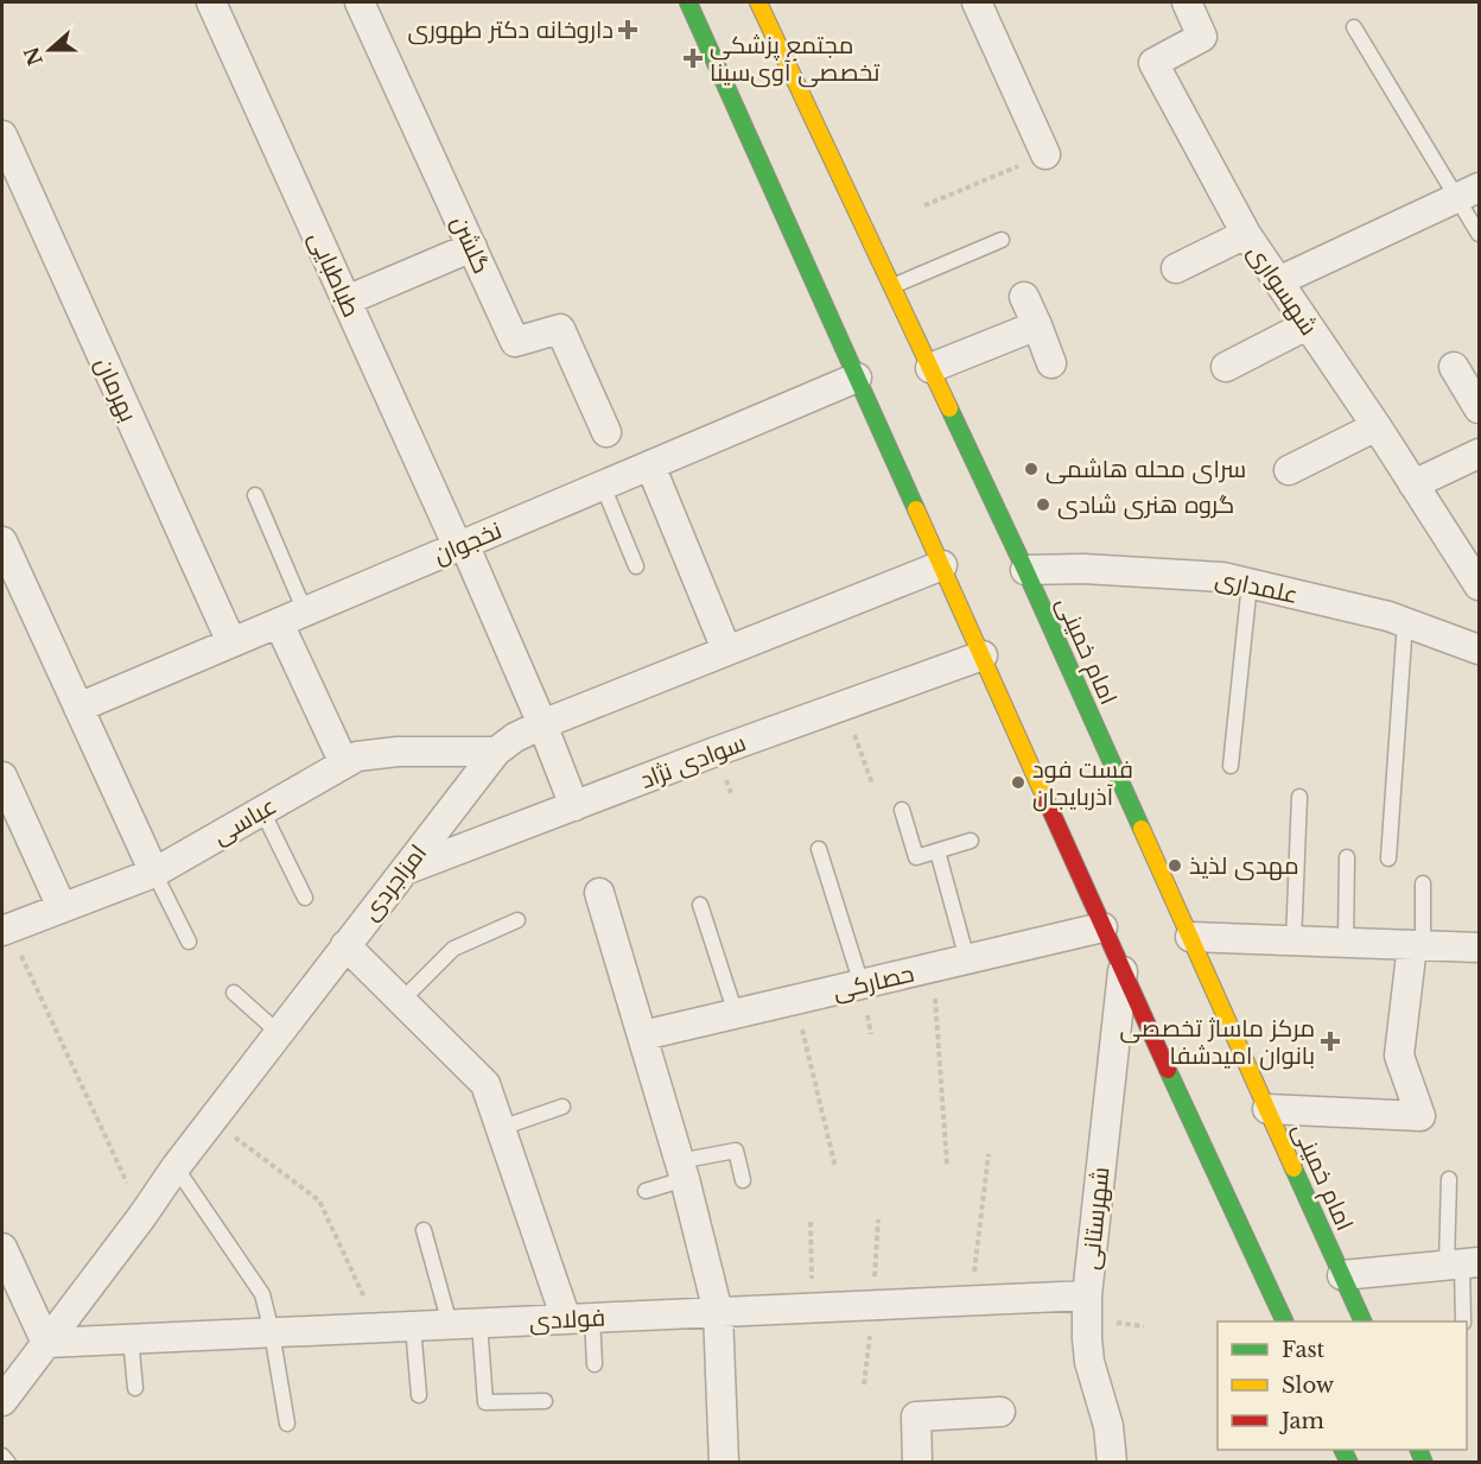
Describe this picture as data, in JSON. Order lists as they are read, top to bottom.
{
  "streets": {
    "main road": ["امام خمینی"],
    "street": [
      "گلشن",
      "طباطبایی",
      "شهسواری",
      "بهرمان",
      "نخجوان",
      "علمداری",
      "سوادی نژاد",
      "عباسی",
      "امزاجردی",
      "حصارکی",
      "شهرستانی",
      "فولادی"
    ]
  },
  "crossings": [
    ["طباطبایی", "نخجوان"],
    ["طباطبایی", "سوادی نژاد"],
    ["طباطبایی", "امزاجردی"],
    ["بهرمان", "نخجوان"],
    ["علمداری", "امام خمینی"],
    ["سوادی نژاد", "امزاجردی"],
    ["عباسی", "امزاجردی"],
    ["امزاجردی", "فولادی"],
    ["شهرستانی", "فولادی"]
  ],
  "places": {
    "health": ["داروخانه دکتر طهوری", "مجتمع پزشکی تخصصی آوی‌سینا", "مرکز ماساژ تخصصی بانوان امیدشفا"],
    "other": [
      "سرای محله هاشمی",
      "گروه هنری شادی",
      "فست فود آذربایجان",
      "مهدی لذیذ"
    ]
  },
  "legend": ["Fast", "Slow", "Jam"],
  "north": "left"
}
